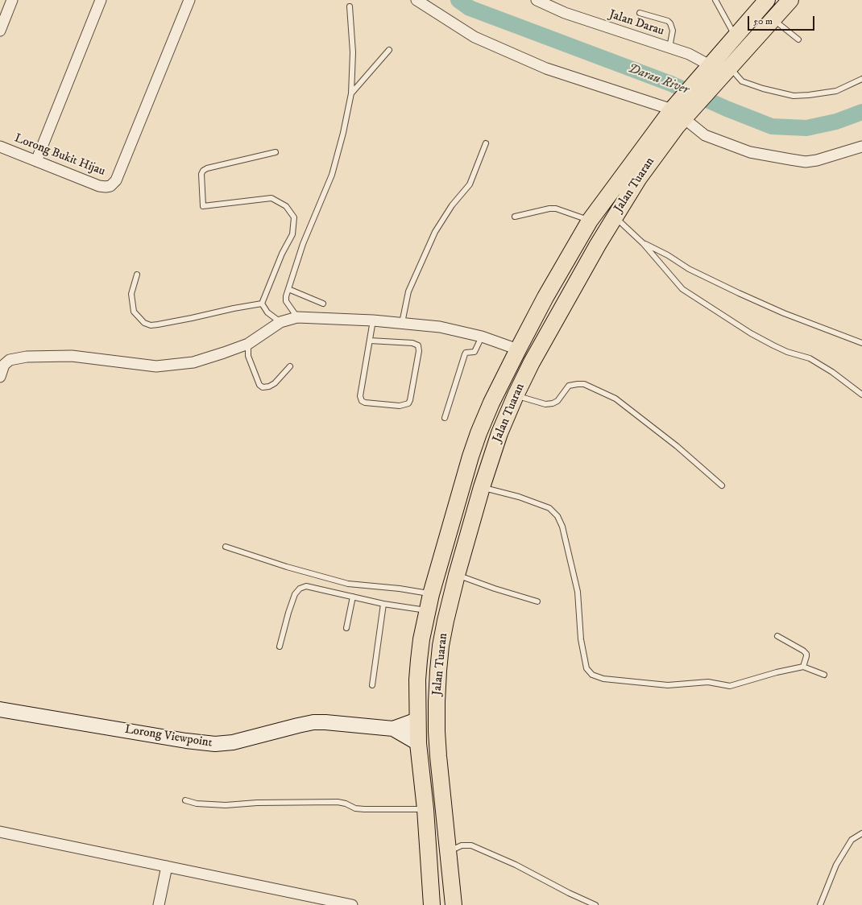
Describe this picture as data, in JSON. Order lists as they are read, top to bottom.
{
  "streets": {
    "main road": ["Jalan Tuaran"],
    "street": ["Jalan Darau", "Lorong Bukit Hijau", "Lorong Viewpoint"]
  },
  "crossings": [
    ["Jalan Darau", "Jalan Tuaran"]
  ],
  "water": ["Darau River"],
  "scale_bar": "50 m"
}
